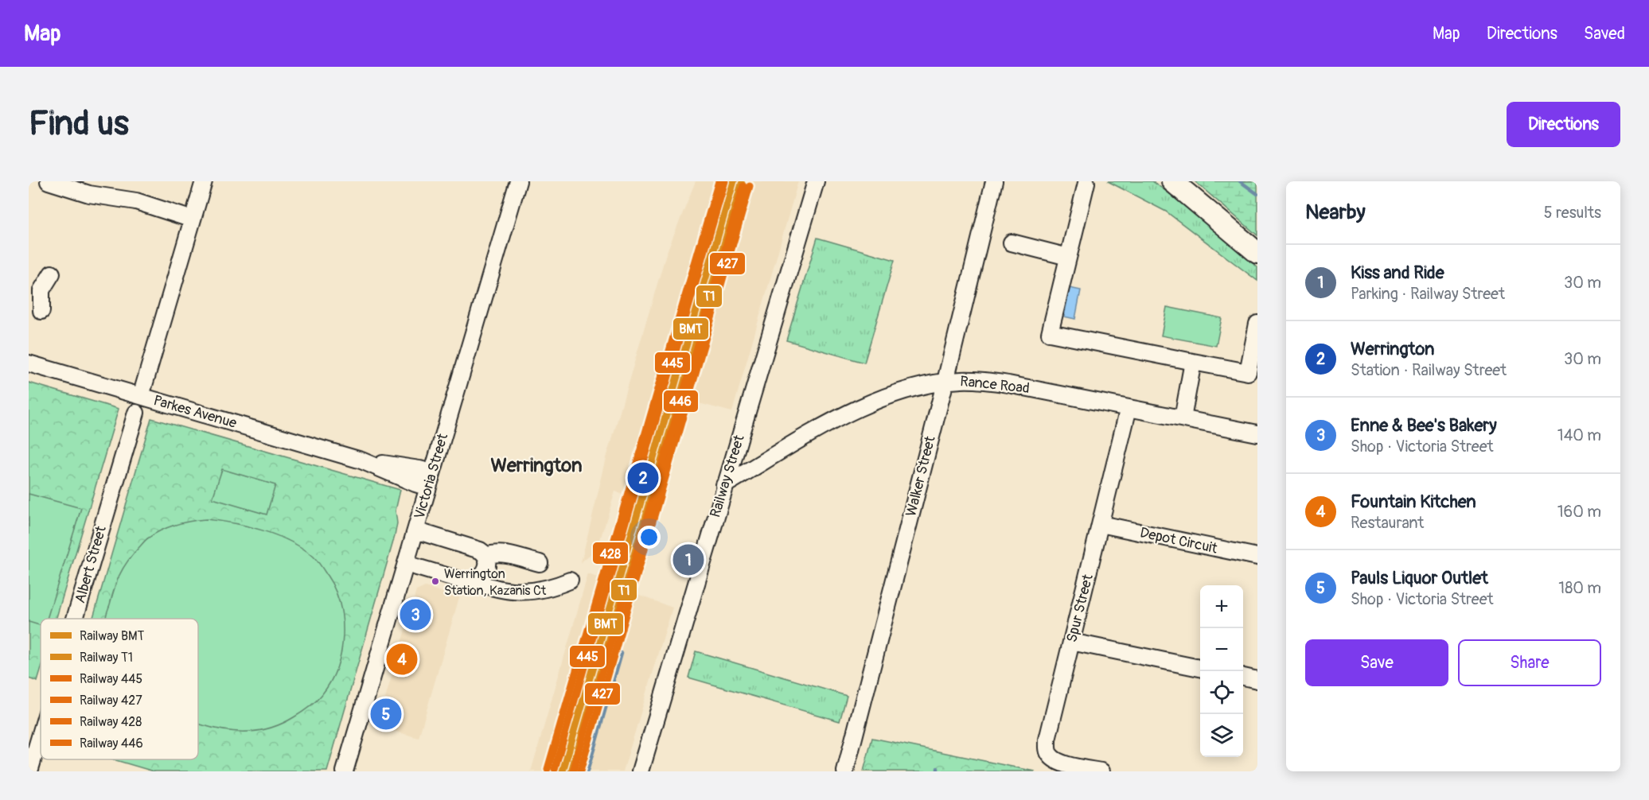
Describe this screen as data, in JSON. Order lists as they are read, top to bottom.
{
  "streets": {
    "street": [
      "Rance Road",
      "Parkes Avenue",
      "Victoria Street",
      "Railway Street",
      "Walker Street",
      "Depot Circuit",
      "Albert Street",
      "Spur Street"
    ]
  },
  "crossings": [
    ["Rance Road", "Railway Street"],
    ["Rance Road", "Walker Street"],
    ["Rance Road", "Spur Street"],
    ["Parkes Avenue", "Victoria Street"],
    ["Depot Circuit", "Spur Street"]
  ],
  "districts": ["Werrington"],
  "places": ["Werrington Station, Kazanis Ct"],
  "lines": [
    "rail line BMT",
    "rail line 445",
    "rail line 428",
    "rail line T1",
    "rail line 427",
    "rail line 446"
  ],
  "legend": [
    "Railway BMT",
    "Railway T1",
    "Railway 445",
    "Railway 427",
    "Railway 428",
    "Railway 446"
  ],
  "page": {
    "header": "Map",
    "nav": ["Map", "Directions", "Saved"],
    "buttons": [
      "Directions",
      ["Save", "Share"]
    ],
    "title": "Find us",
    "heading": ["Nearby", "5 results"],
    "list": [
      {
        "mark": "1",
        "name": "Kiss and Ride",
        "note": "Parking · Railway Street",
        "value": "30 m"
      },
      {
        "mark": "2",
        "name": "Werrington",
        "note": "Station · Railway Street",
        "value": "30 m"
      },
      {
        "mark": "3",
        "name": "Enne & Bee's Bakery",
        "note": "Shop · Victoria Street",
        "value": "140 m"
      },
      {
        "mark": "4",
        "name": "Fountain Kitchen",
        "note": "Restaurant",
        "value": "160 m"
      },
      {
        "mark": "5",
        "name": "Pauls Liquor Outlet",
        "note": "Shop · Victoria Street",
        "value": "180 m"
      }
    ],
    "pins": [
      "2",
      "1",
      "3",
      "4",
      "5"
    ],
    "map_buttons": ["+", "−"]
  }
}
